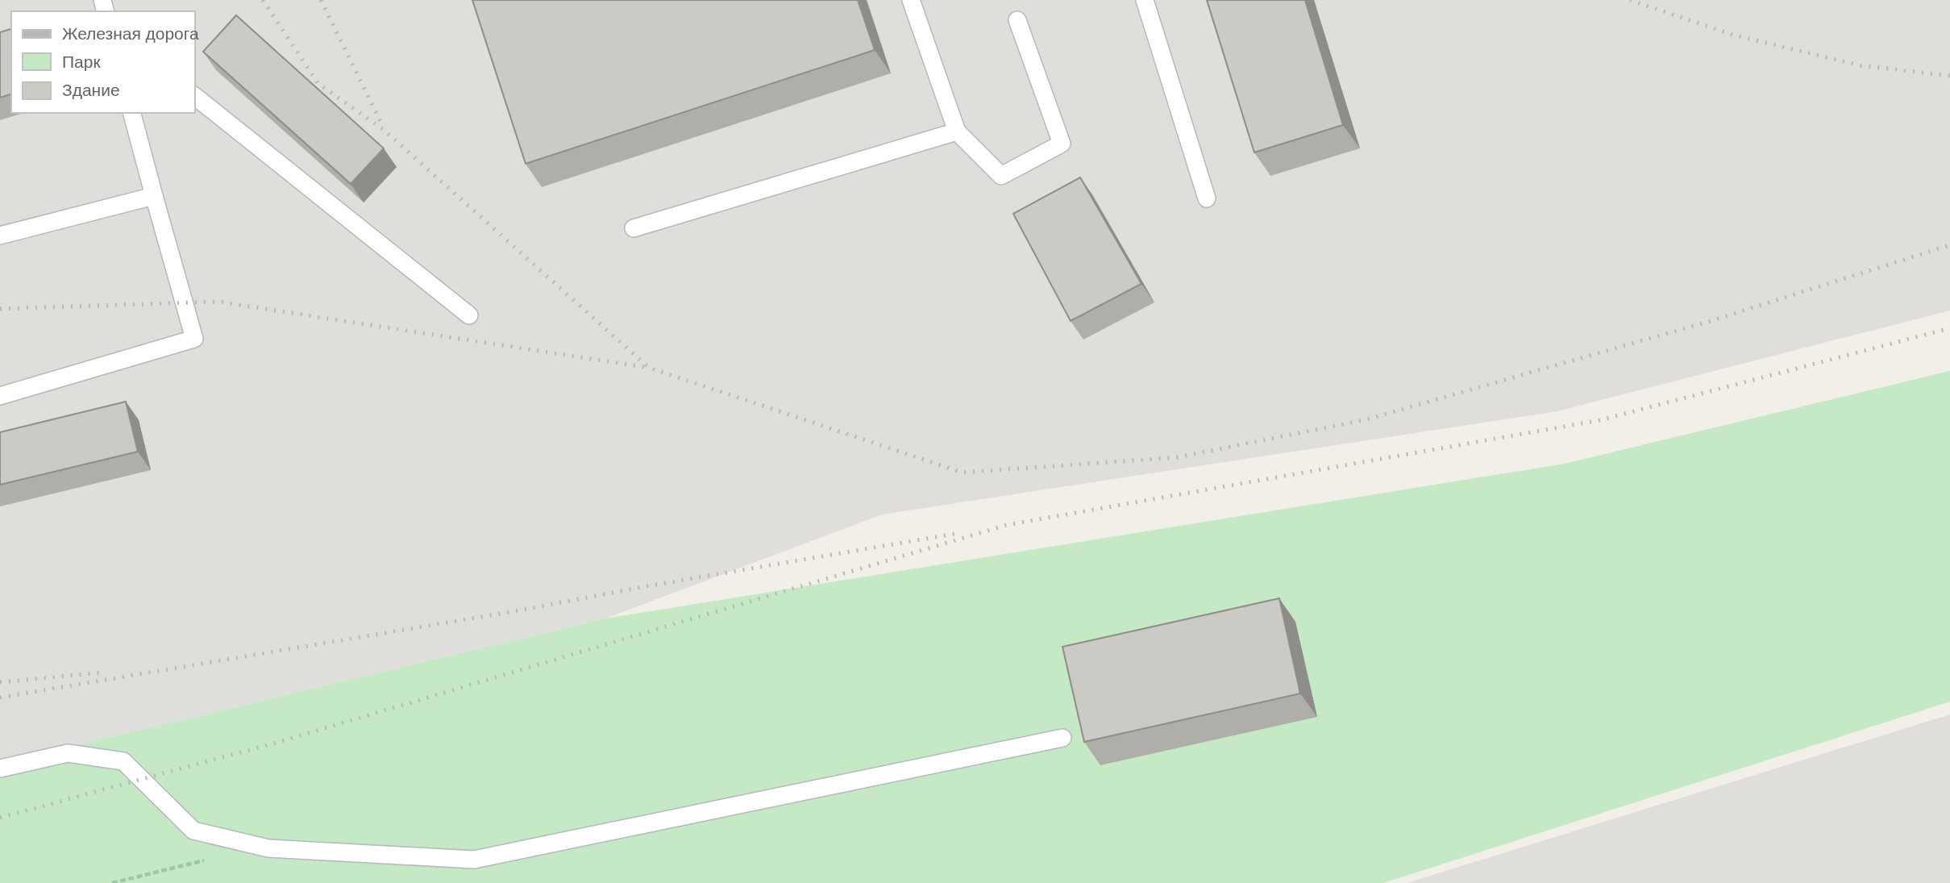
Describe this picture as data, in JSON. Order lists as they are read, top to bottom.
{
  "legend": ["Железная дорога", "Парк", "Здание"]
}
